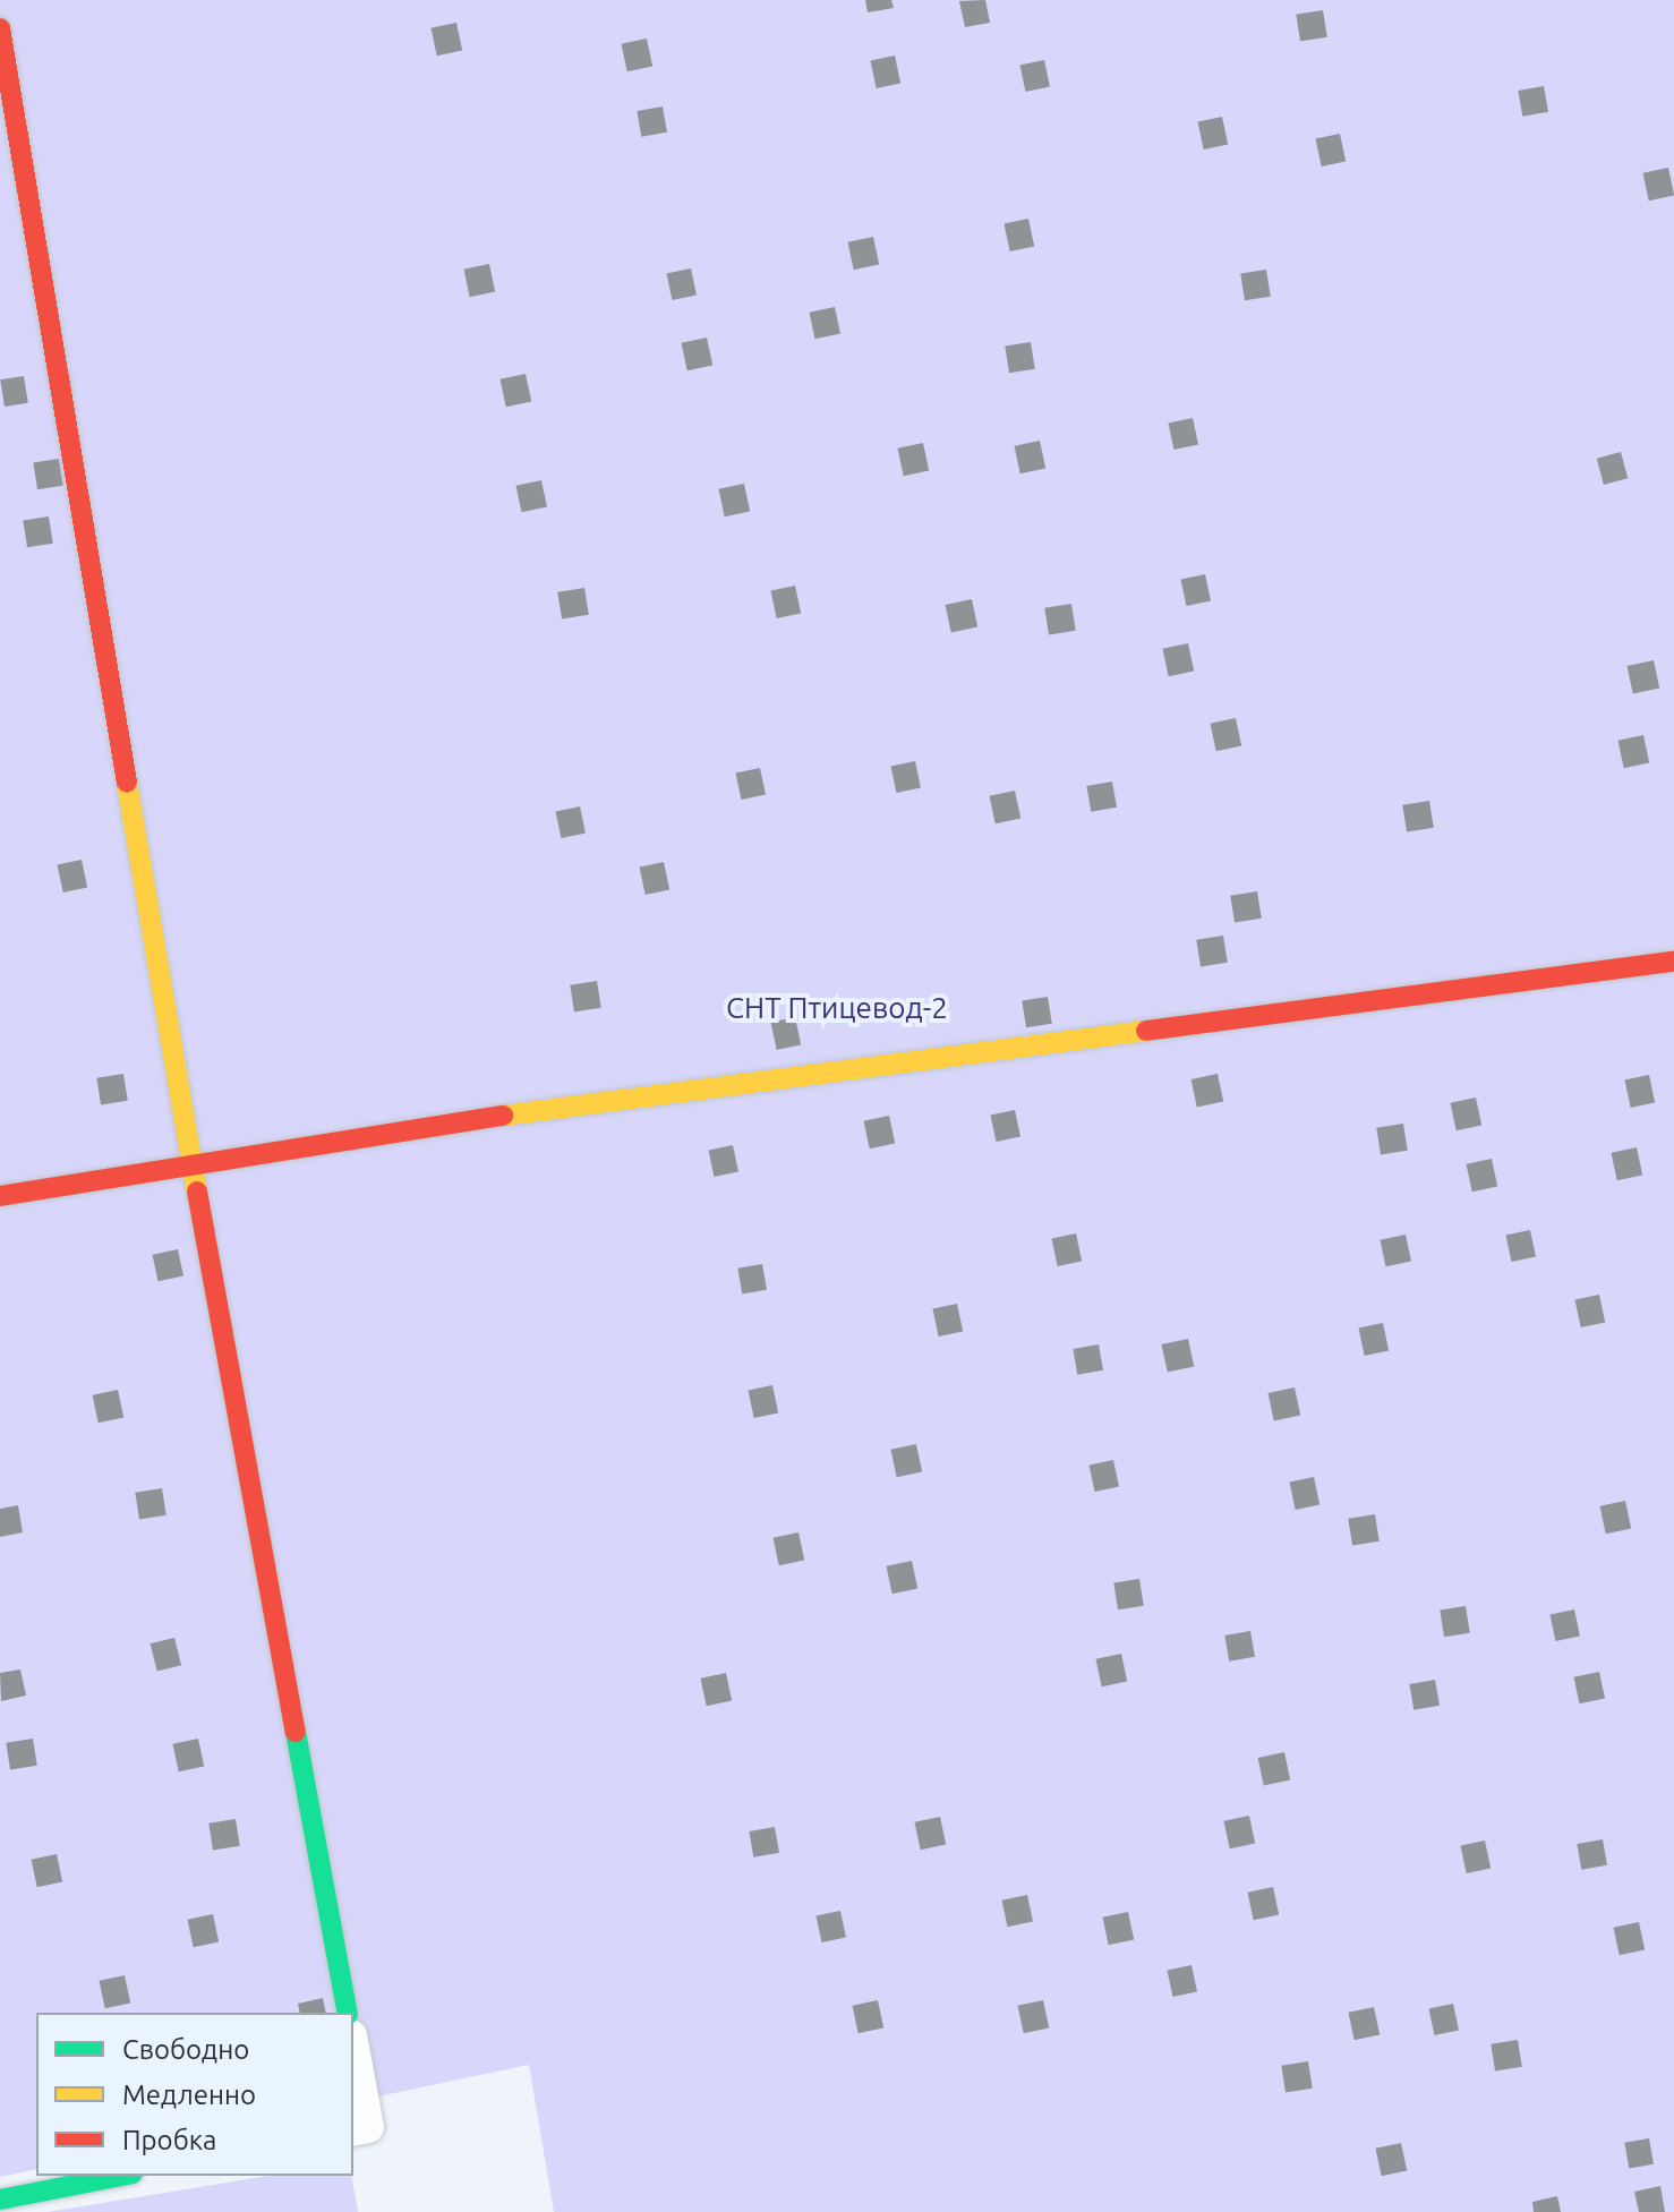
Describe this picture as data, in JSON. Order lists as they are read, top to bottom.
{
  "parks": ["СНТ Птицевод-2"],
  "legend": ["Свободно", "Медленно", "Пробка"]
}
